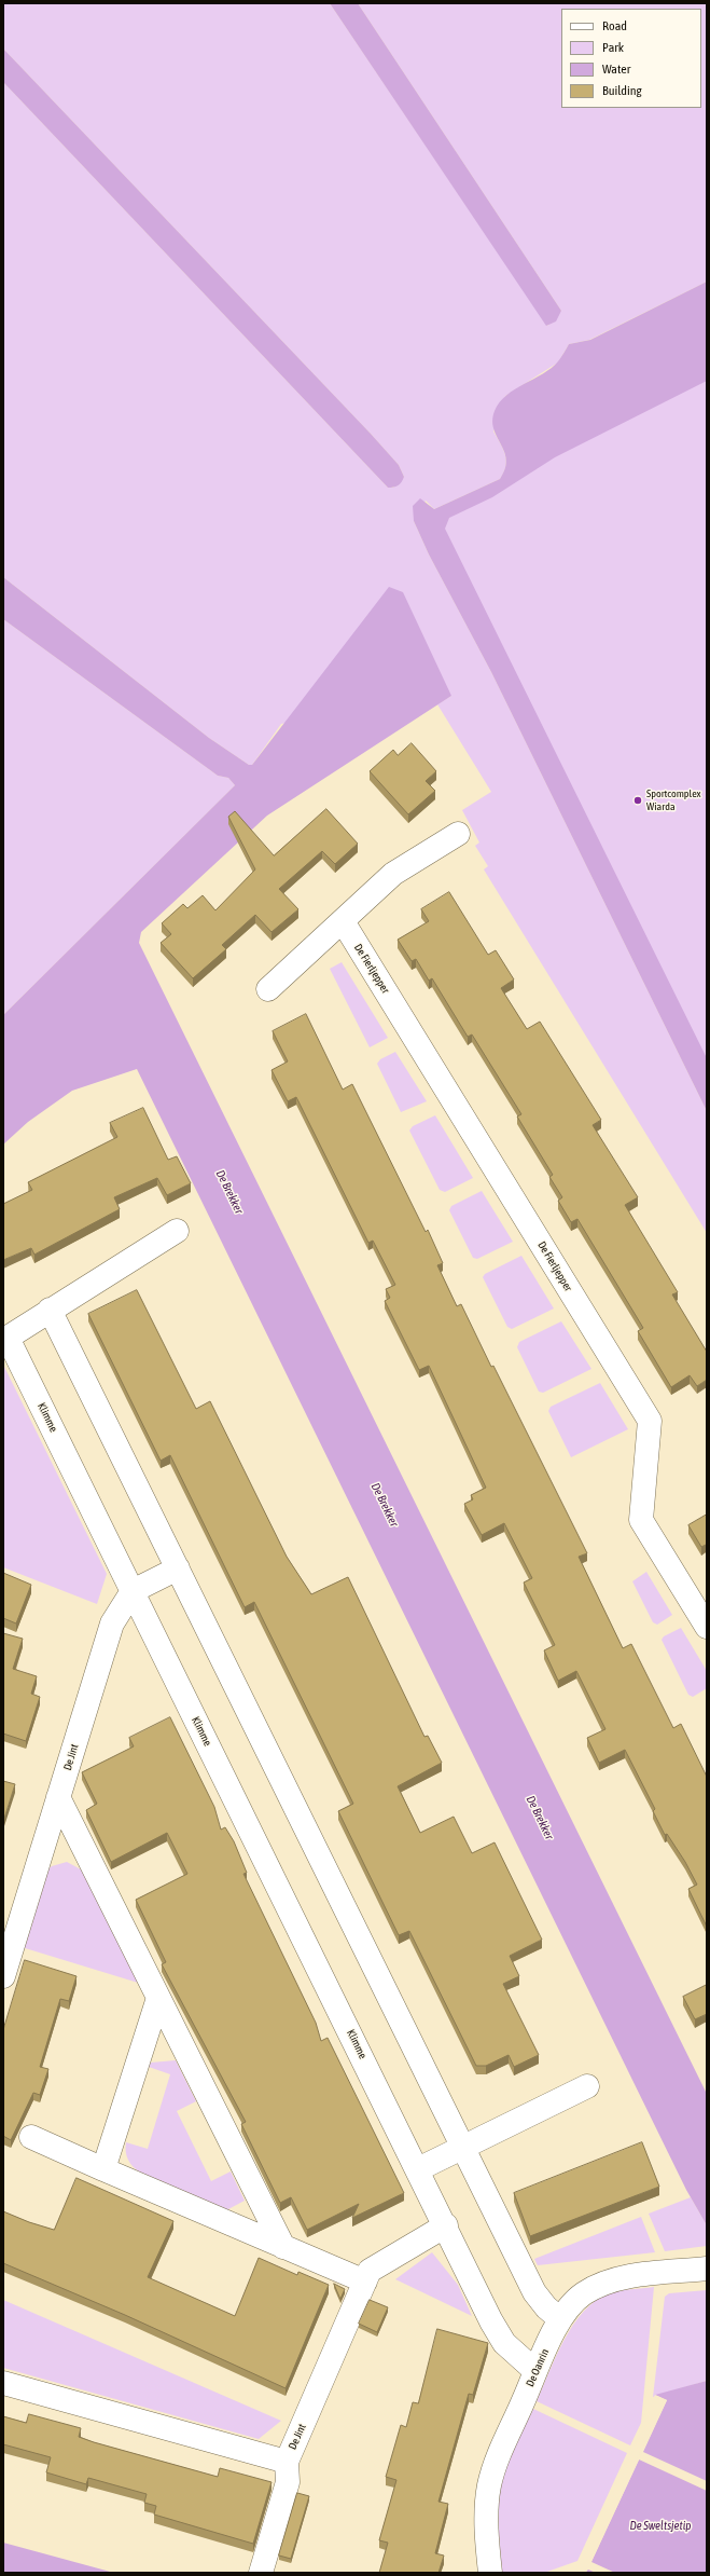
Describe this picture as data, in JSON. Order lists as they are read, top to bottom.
{
  "streets": {
    "street": [
      "De Fierljepper",
      "Klimme",
      "De Jint",
      "De Oanrin"
    ]
  },
  "crossings": [
    ["Klimme", "De Jint"],
    ["Klimme", "De Oanrin"]
  ],
  "water": ["De Brekker", "De Sweltsjetip"],
  "places": ["Sportcomplex Wiarda"],
  "legend": [
    "Road",
    "Park",
    "Water",
    "Building"
  ]
}
